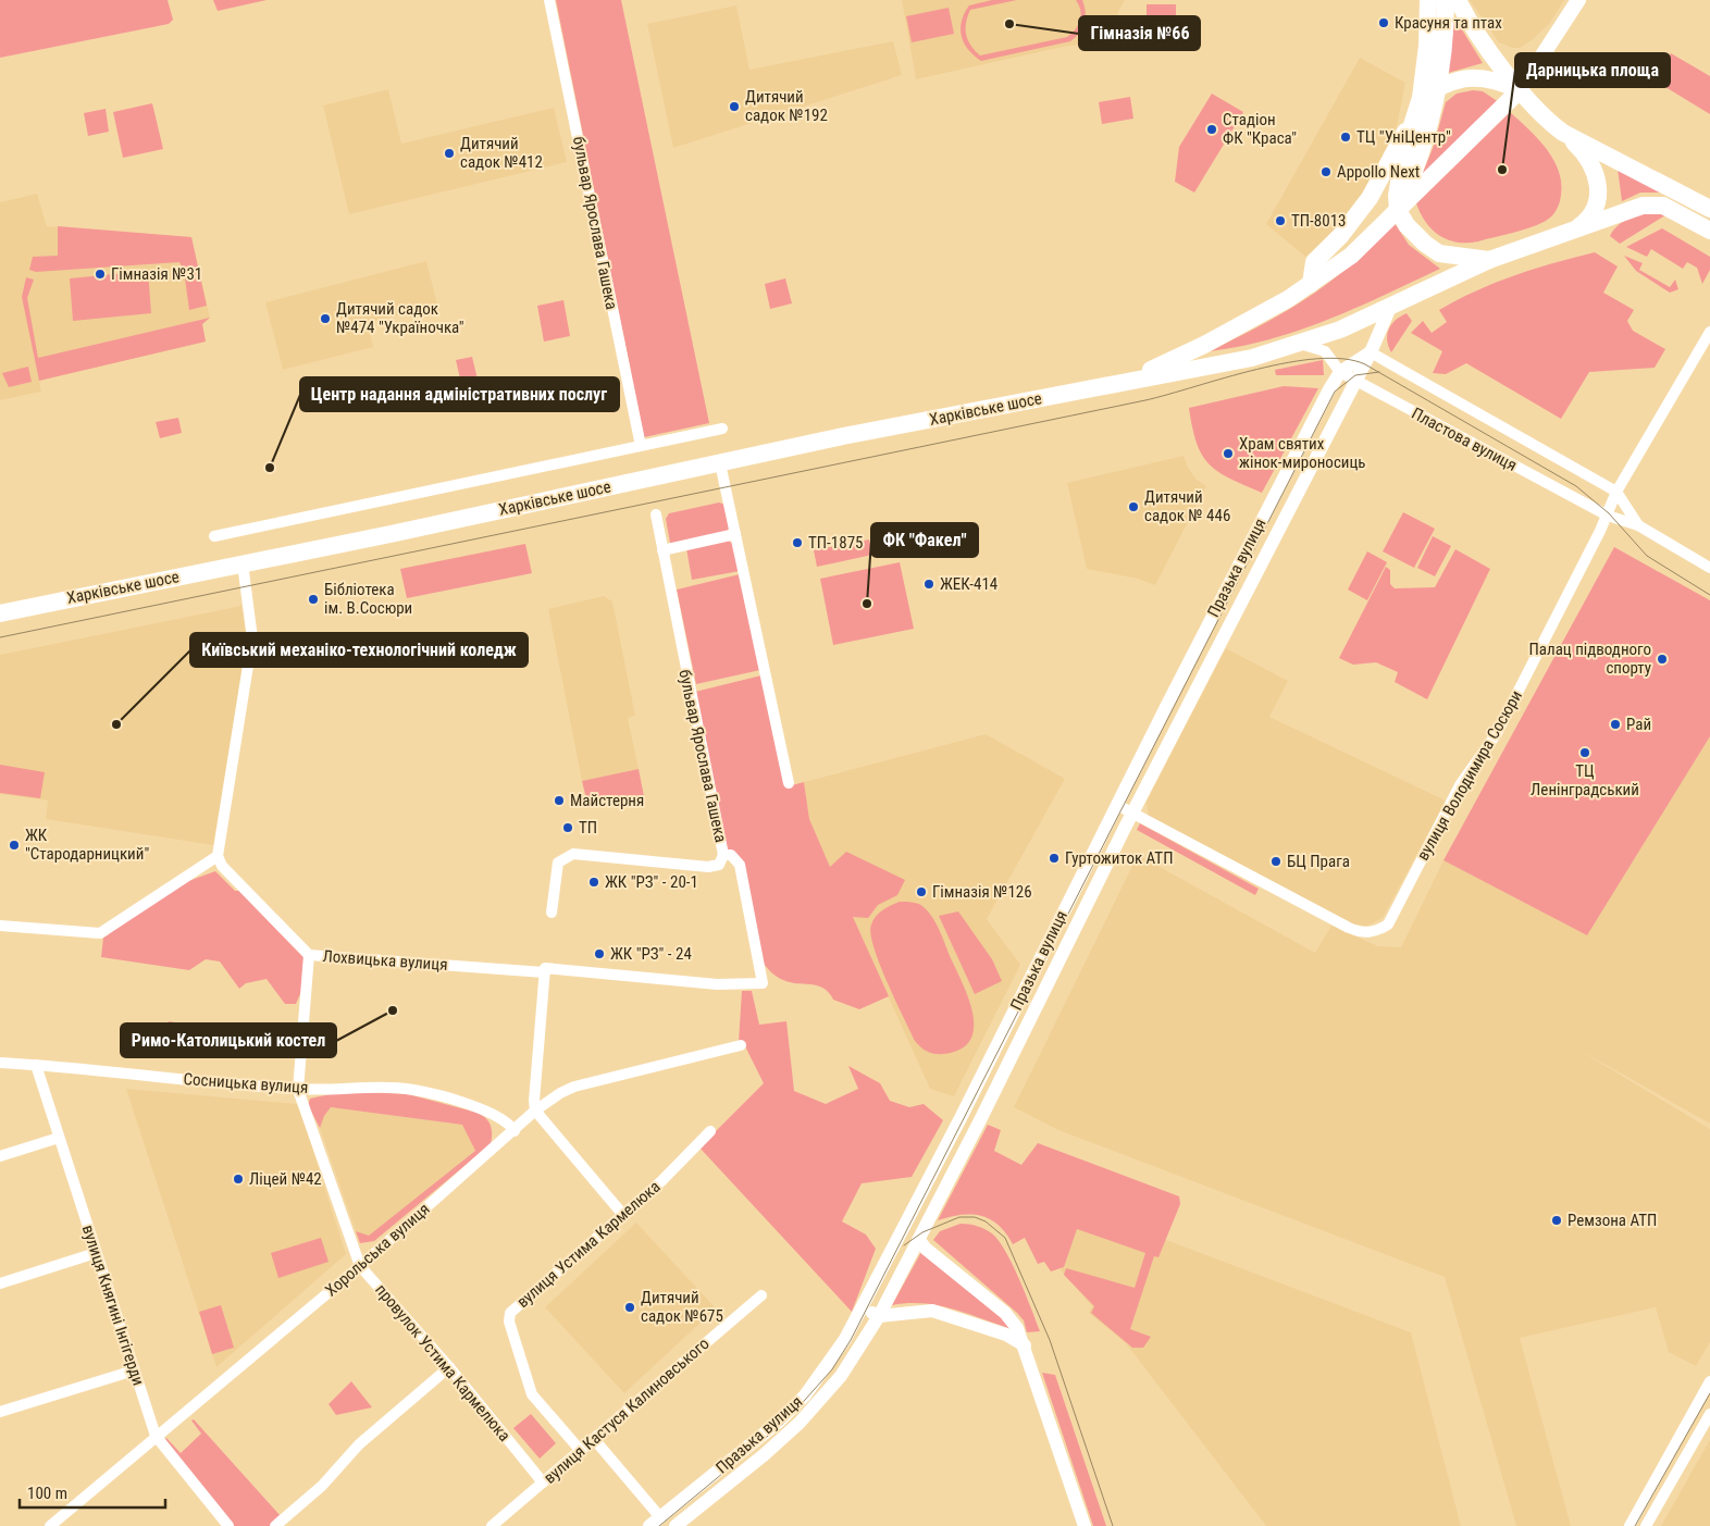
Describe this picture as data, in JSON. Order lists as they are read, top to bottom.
{
  "streets": {
    "main road": ["Харківське шосе"],
    "street": [
      "бульвар Ярослава Гашека",
      "Пластова вулиця",
      "Празька вулиця",
      "вулиця Володимира Сосюри",
      "Лохвицька вулиця",
      "Сосницька вулиця",
      "вулиця Устима Кармелюка",
      "Хорольська вулиця",
      "вулиця Княгині Інгігерди",
      "провулок Устима Кармелюка",
      "вулиця Кастуся Калиновського"
    ]
  },
  "crossings": [
    ["бульвар Ярослава Гашека", "Харківське шосе"],
    ["бульвар Ярослава Гашека", "Лохвицька вулиця"],
    ["Харківське шосе", "Пластова вулиця"],
    ["Харківське шосе", "Празька вулиця"],
    ["Пластова вулиця", "Празька вулиця"],
    ["Пластова вулиця", "вулиця Володимира Сосюри"],
    ["Празька вулиця", "вулиця Володимира Сосюри"],
    ["Лохвицька вулиця", "провулок Устима Кармелюка"],
    ["Сосницька вулиця", "Хорольська вулиця"],
    ["Сосницька вулиця", "вулиця Княгині Інгігерди"],
    ["Сосницька вулиця", "провулок Устима Кармелюка"],
    ["вулиця Устима Кармелюка", "вулиця Кастуся Калиновського"],
    ["Хорольська вулиця", "вулиця Княгині Інгігерди"],
    ["Хорольська вулиця", "провулок Устима Кармелюка"],
    ["провулок Устима Кармелюка", "вулиця Кастуся Калиновського"]
  ],
  "places": [
    "Красуня та птах",
    "Гімназія №66",
    "Дитячий садок №192",
    "Стадіон ФК \"Краса\"",
    "ТЦ \"УніЦентр\"",
    "Дитячий садок №412",
    "Дарницька площа",
    "Appollo Next",
    "ТП-8013",
    "Гімназія №31",
    "Дитячий садок №474 \"Україночка\"",
    "Храм святих жінок-мироносиць",
    "Центр надання адміністративних послуг",
    "Дитячий садок № 446",
    "ТП-1875",
    "ЖЕК-414",
    "Бібліотека ім. В.Сосюри",
    "ФК \"Факел\"",
    "Палац підводного спорту",
    "Київський механіко-технологічний коледж",
    "Рай",
    "ТЦ Ленінградський",
    "Майстерня",
    "ТП",
    "ЖК \"Стародарницкий\"",
    "Гуртожиток АТП",
    "БЦ Прага",
    "ЖК \"РЗ\" - 20-1",
    "Гімназія №126",
    "ЖК \"РЗ\" - 24",
    "Римо-Католицький костел",
    "Ліцей №42",
    "Ремзона АТП",
    "Дитячий садок №675"
  ],
  "scale_bar": "100 m"
}
